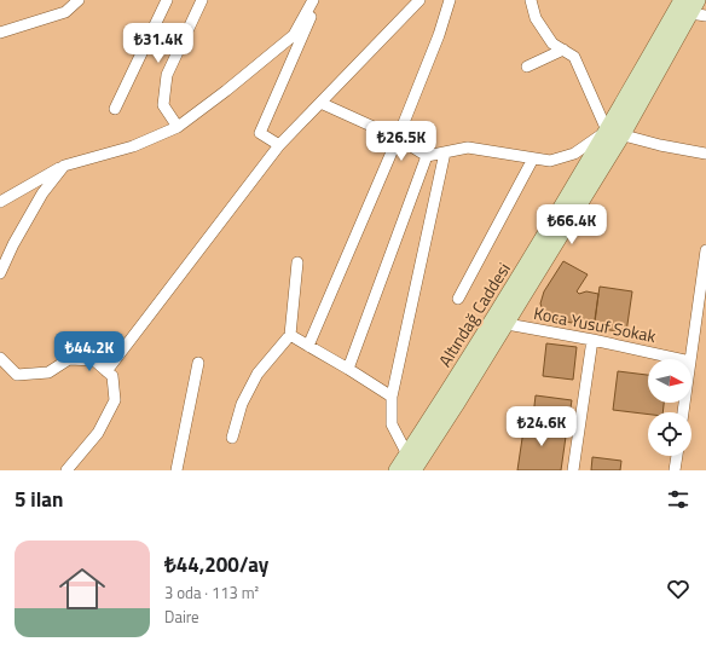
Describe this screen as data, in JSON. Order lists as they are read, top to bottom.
{
  "streets": {
    "main road": ["Altındağ Caddesi"],
    "street": ["Koca Yusuf Sokak"]
  },
  "crossings": [
    ["Altındağ Caddesi", "Koca Yusuf Sokak"]
  ],
  "north": "right",
  "page": {
    "price": [
      "₺31.4K",
      "₺26.5K",
      "₺66.4K",
      "₺44.2K",
      "₺24.6K"
    ],
    "heading": "5 ilan",
    "list": [
      {
        "name": "₺44,200/ay",
        "note": "3 oda · 113 m² · Daire"
      }
    ]
  }
}
